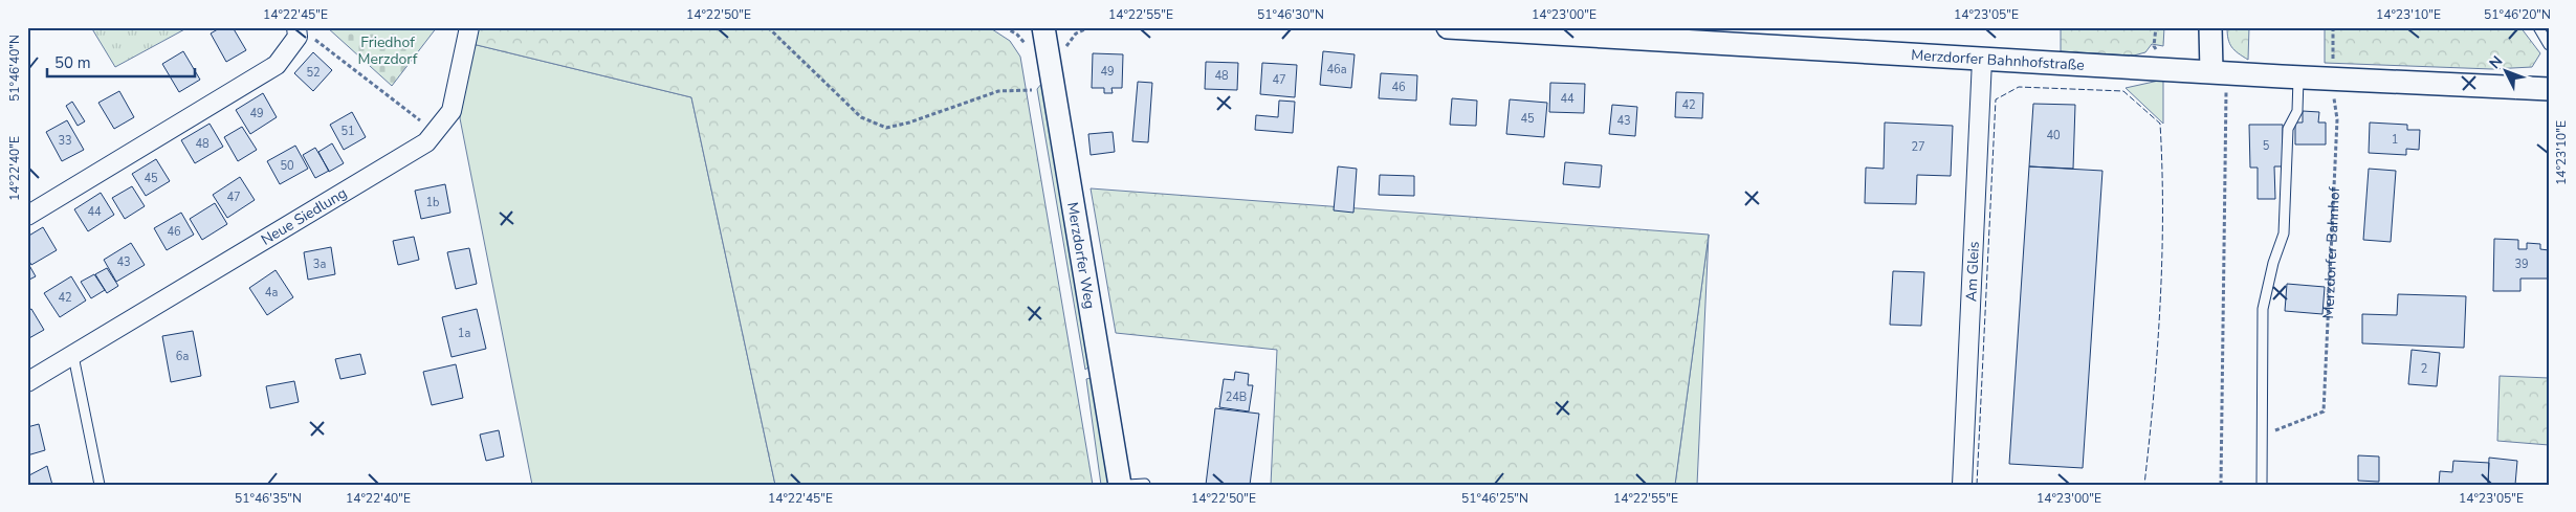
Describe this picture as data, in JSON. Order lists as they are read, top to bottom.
{
  "streets": {
    "street": [
      "Merzdorfer Bahnhofstraße",
      "Neue Siedlung",
      "Merzdorfer Weg",
      "Am Gleis"
    ],
    "path": ["Merzdorfer Bahnhof"]
  },
  "crossings": [
    ["Merzdorfer Bahnhofstraße", "Merzdorfer Bahnhof"],
    ["Merzdorfer Bahnhofstraße", "Am Gleis"]
  ],
  "parks": ["Friedhof Merzdorf"],
  "house_numbers": [
    "46a",
    "49",
    "52",
    "48",
    "47",
    "46",
    "44",
    "42",
    "49",
    "45",
    "43",
    "51",
    "40",
    "1",
    "33",
    "48",
    "5",
    "27",
    "50",
    "45",
    "47",
    "1b",
    "44",
    "46",
    "43",
    "3a",
    "39",
    "4a",
    "42",
    "1a",
    "6a",
    "2",
    "24B"
  ],
  "scale_bar": "50 m",
  "north": "top left",
  "coordinates": [
    "14°22'45\"E",
    "14°22'50\"E",
    "14°22'55\"E",
    "51°46'30\"N",
    "14°23'00\"E",
    "14°23'05\"E",
    "14°23'10\"E",
    "51°46'20\"N",
    "51°46'40\"N",
    "14°22'40\"E",
    "51°46'35\"N",
    "51°46'25\"N"
  ]
}
